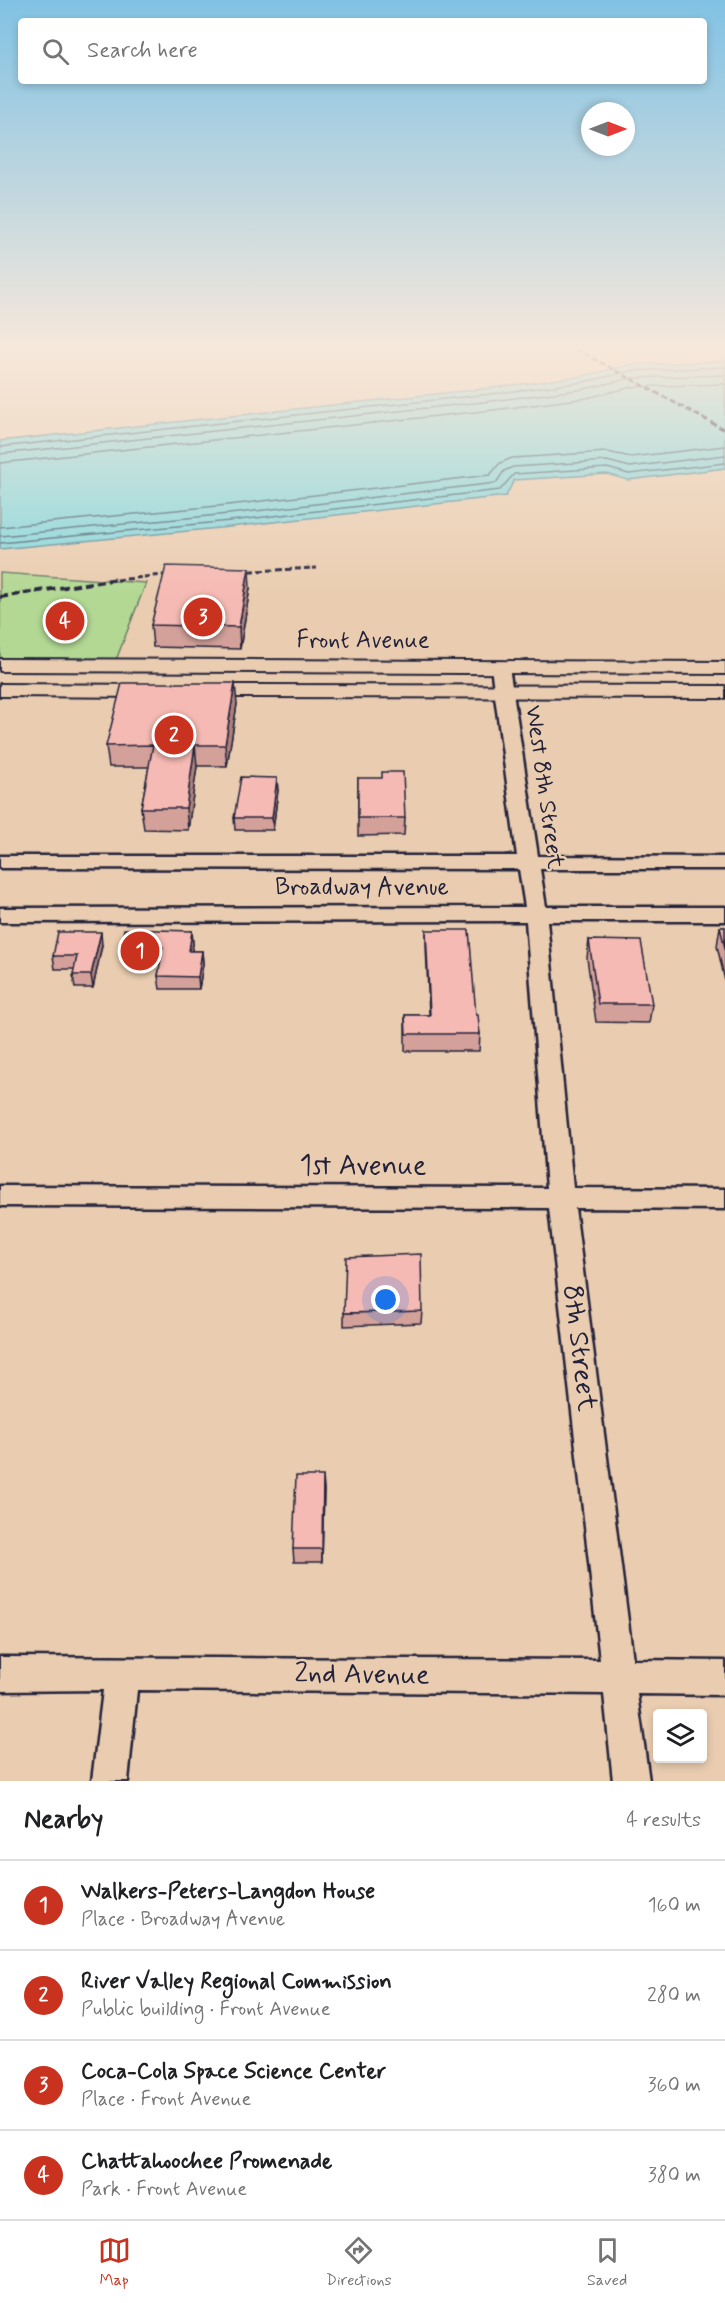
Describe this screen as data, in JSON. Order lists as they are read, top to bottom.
{
  "streets": {
    "street": [
      "Front Avenue",
      "West 8th Street",
      "Broadway Avenue",
      "1st Avenue",
      "8th Street",
      "2nd Avenue"
    ]
  },
  "crossings": [
    ["Front Avenue", "West 8th Street"],
    ["West 8th Street", "Broadway Avenue"],
    ["West 8th Street", "8th Street"],
    ["Broadway Avenue", "8th Street"],
    ["1st Avenue", "8th Street"],
    ["8th Street", "2nd Avenue"]
  ],
  "north": "right",
  "page": {
    "search": "Search here",
    "pins": [
      "3",
      "4",
      "2",
      "1"
    ],
    "heading": ["Nearby", "4 results"],
    "list": [
      {
        "mark": "1",
        "name": "Walkers-Peters-Langdon House",
        "note": "Place · Broadway Avenue",
        "value": "160 m"
      },
      {
        "mark": "2",
        "name": "River Valley Regional Commission",
        "note": "Public building · Front Avenue",
        "value": "280 m"
      },
      {
        "mark": "3",
        "name": "Coca-Cola Space Science Center",
        "note": "Place · Front Avenue",
        "value": "360 m"
      },
      {
        "mark": "4",
        "name": "Chattahoochee Promenade",
        "note": "Park · Front Avenue",
        "value": "380 m"
      }
    ],
    "nav": ["Map", "Directions", "Saved"]
  }
}
